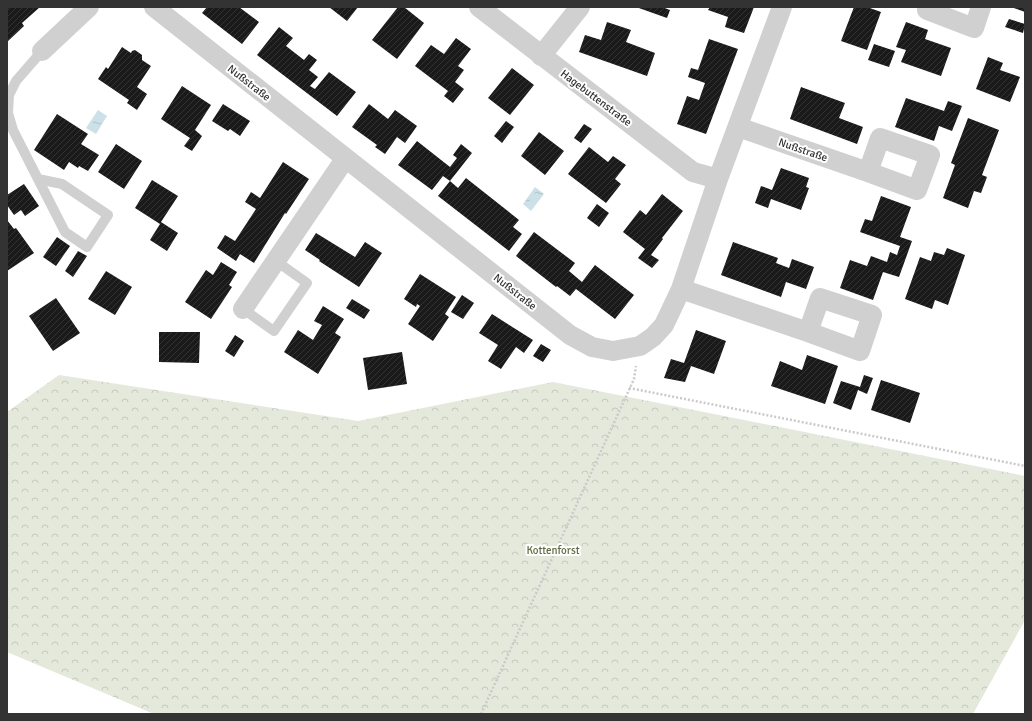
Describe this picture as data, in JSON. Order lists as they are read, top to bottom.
{
  "streets": {
    "street": ["Nußstraße", "Hagebuttenstraße"]
  },
  "crossings": [
    ["Nußstraße", "Hagebuttenstraße"]
  ],
  "parks": ["Kottenforst"]
}
